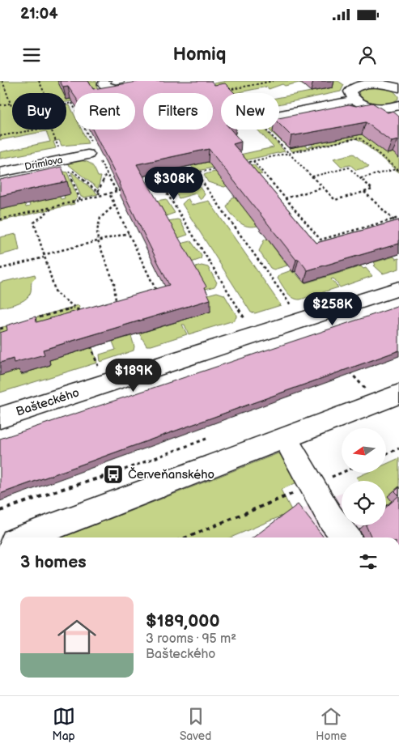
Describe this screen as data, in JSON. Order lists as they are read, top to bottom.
{
  "streets": {
    "street": ["Drimlova", "Bašteckého"]
  },
  "places": {
    "bus stop": ["Červeňanského"]
  },
  "north": "left",
  "page": {
    "status": "21:04",
    "header": "Homiq",
    "chip": [
      "Buy",
      "Rent",
      "Filters",
      "New"
    ],
    "price": ["$308K", "$258K", "$189K"],
    "heading": "3 homes",
    "list": [
      {
        "name": "$189,000",
        "note": "3 rooms · 95 m² · Bašteckého"
      }
    ],
    "tabs": ["Map", "Saved", "Home"]
  }
}
